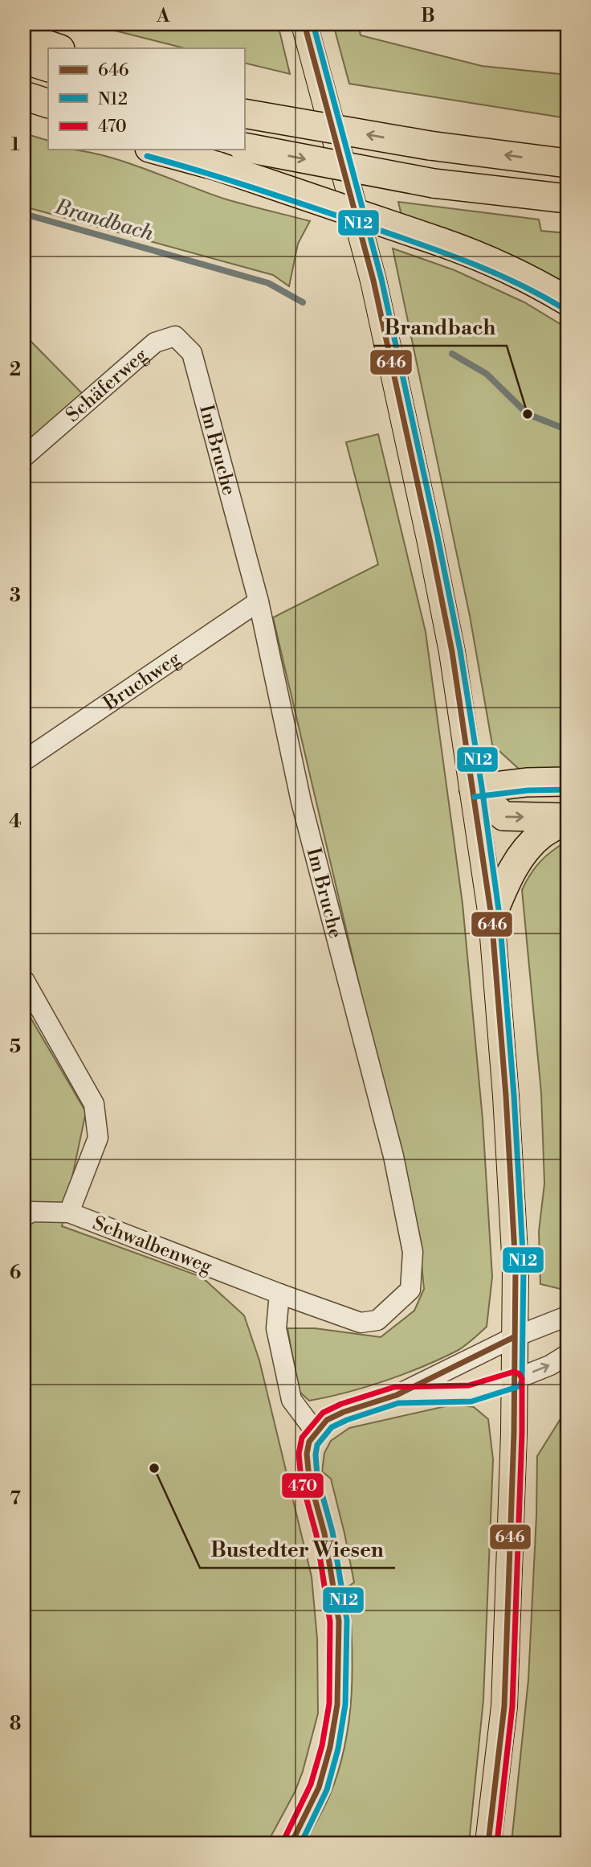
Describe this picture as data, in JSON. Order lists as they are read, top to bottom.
{
  "streets": {
    "street": [
      "Schäferweg",
      "Im Bruche",
      "Bruchweg",
      "Schwalbenweg"
    ]
  },
  "crossings": [
    ["Schäferweg", "Im Bruche"],
    ["Im Bruche", "Bruchweg"],
    ["Im Bruche", "Schwalbenweg"]
  ],
  "water": ["Brandbach"],
  "places": ["Brandbach", "Bustedter Wiesen"],
  "lines": ["transit line 646", "transit line N12", "transit line 470"],
  "legend": ["646", "N12", "470"],
  "grid": {
    "columns": ["A", "B"],
    "rows": [
      "1",
      "2",
      "3",
      "4",
      "5",
      "6",
      "7",
      "8"
    ]
  }
}
